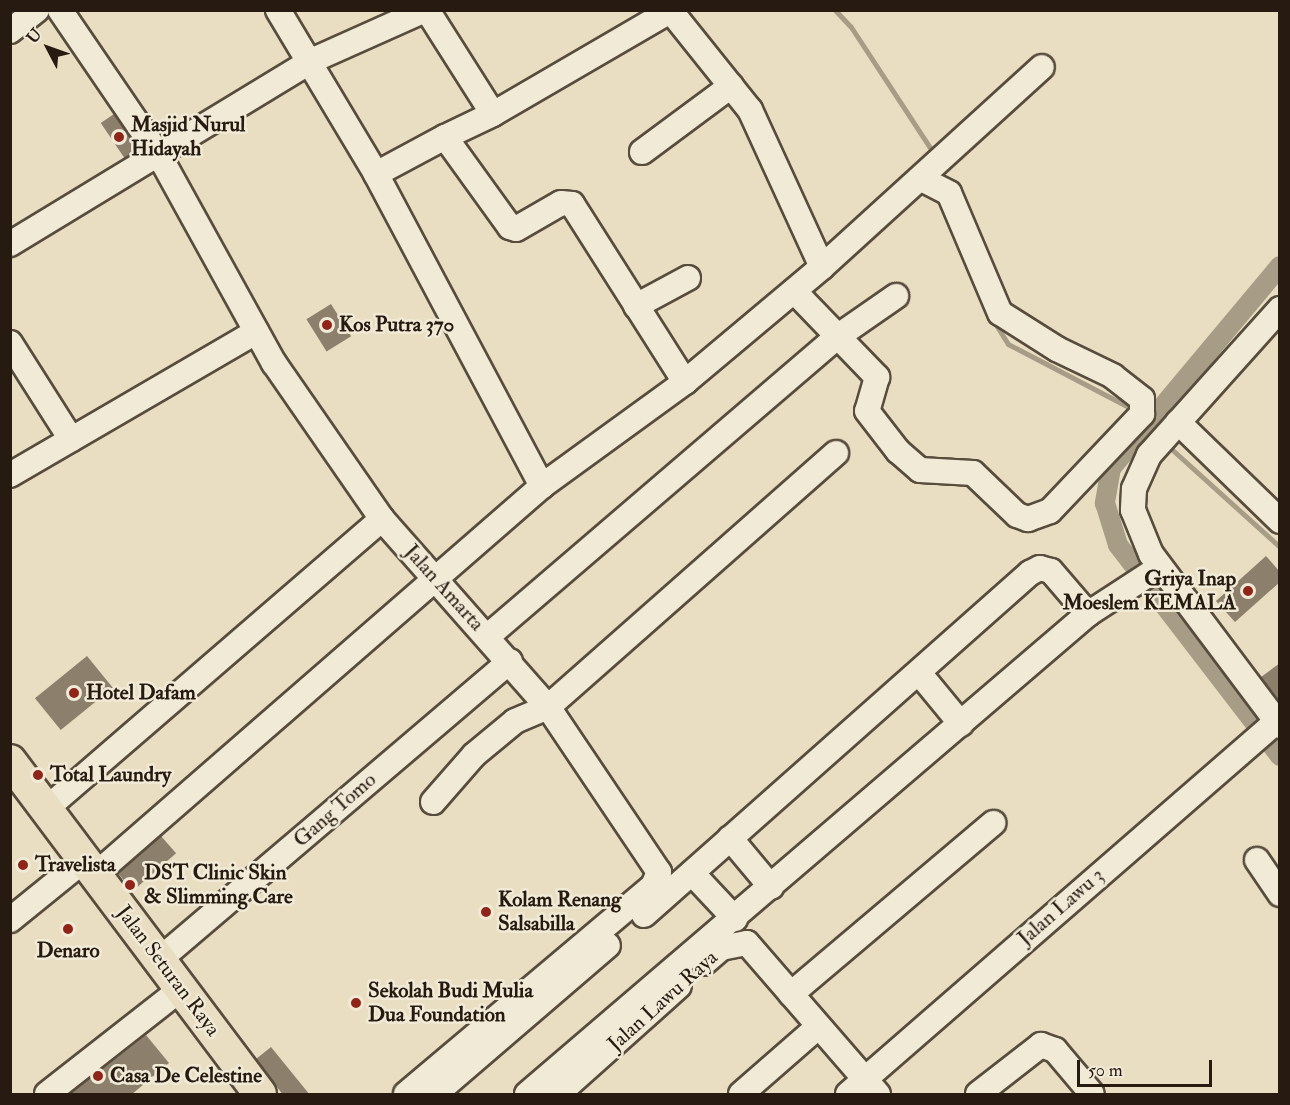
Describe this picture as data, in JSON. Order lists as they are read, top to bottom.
{
  "streets": {
    "main road": ["Jalan Seturan Raya"],
    "street": [
      "Jalan Amarta",
      "Gang Tomo",
      "Jalan Lawu 3",
      "Jalan Lawu Raya"
    ]
  },
  "crossings": [
    ["Jalan Amarta", "Gang Tomo"],
    ["Gang Tomo", "Jalan Seturan Raya"],
    ["Jalan Lawu 3", "Jalan Lawu Raya"]
  ],
  "places": [
    "Masjid Nurul Hidayah",
    "Kos Putra 370",
    "Griya Inap Moeslem KEMALA",
    "Hotel Dafam",
    "Total Laundry",
    "Travelista",
    "DST Clinic Skin & Slimming Care",
    "Kolam Renang Salsabilla",
    "Denaro",
    "Sekolah Budi Mulia Dua Foundation",
    "Casa De Celestine"
  ],
  "scale_bar": "50 m",
  "north": "top left"
}
